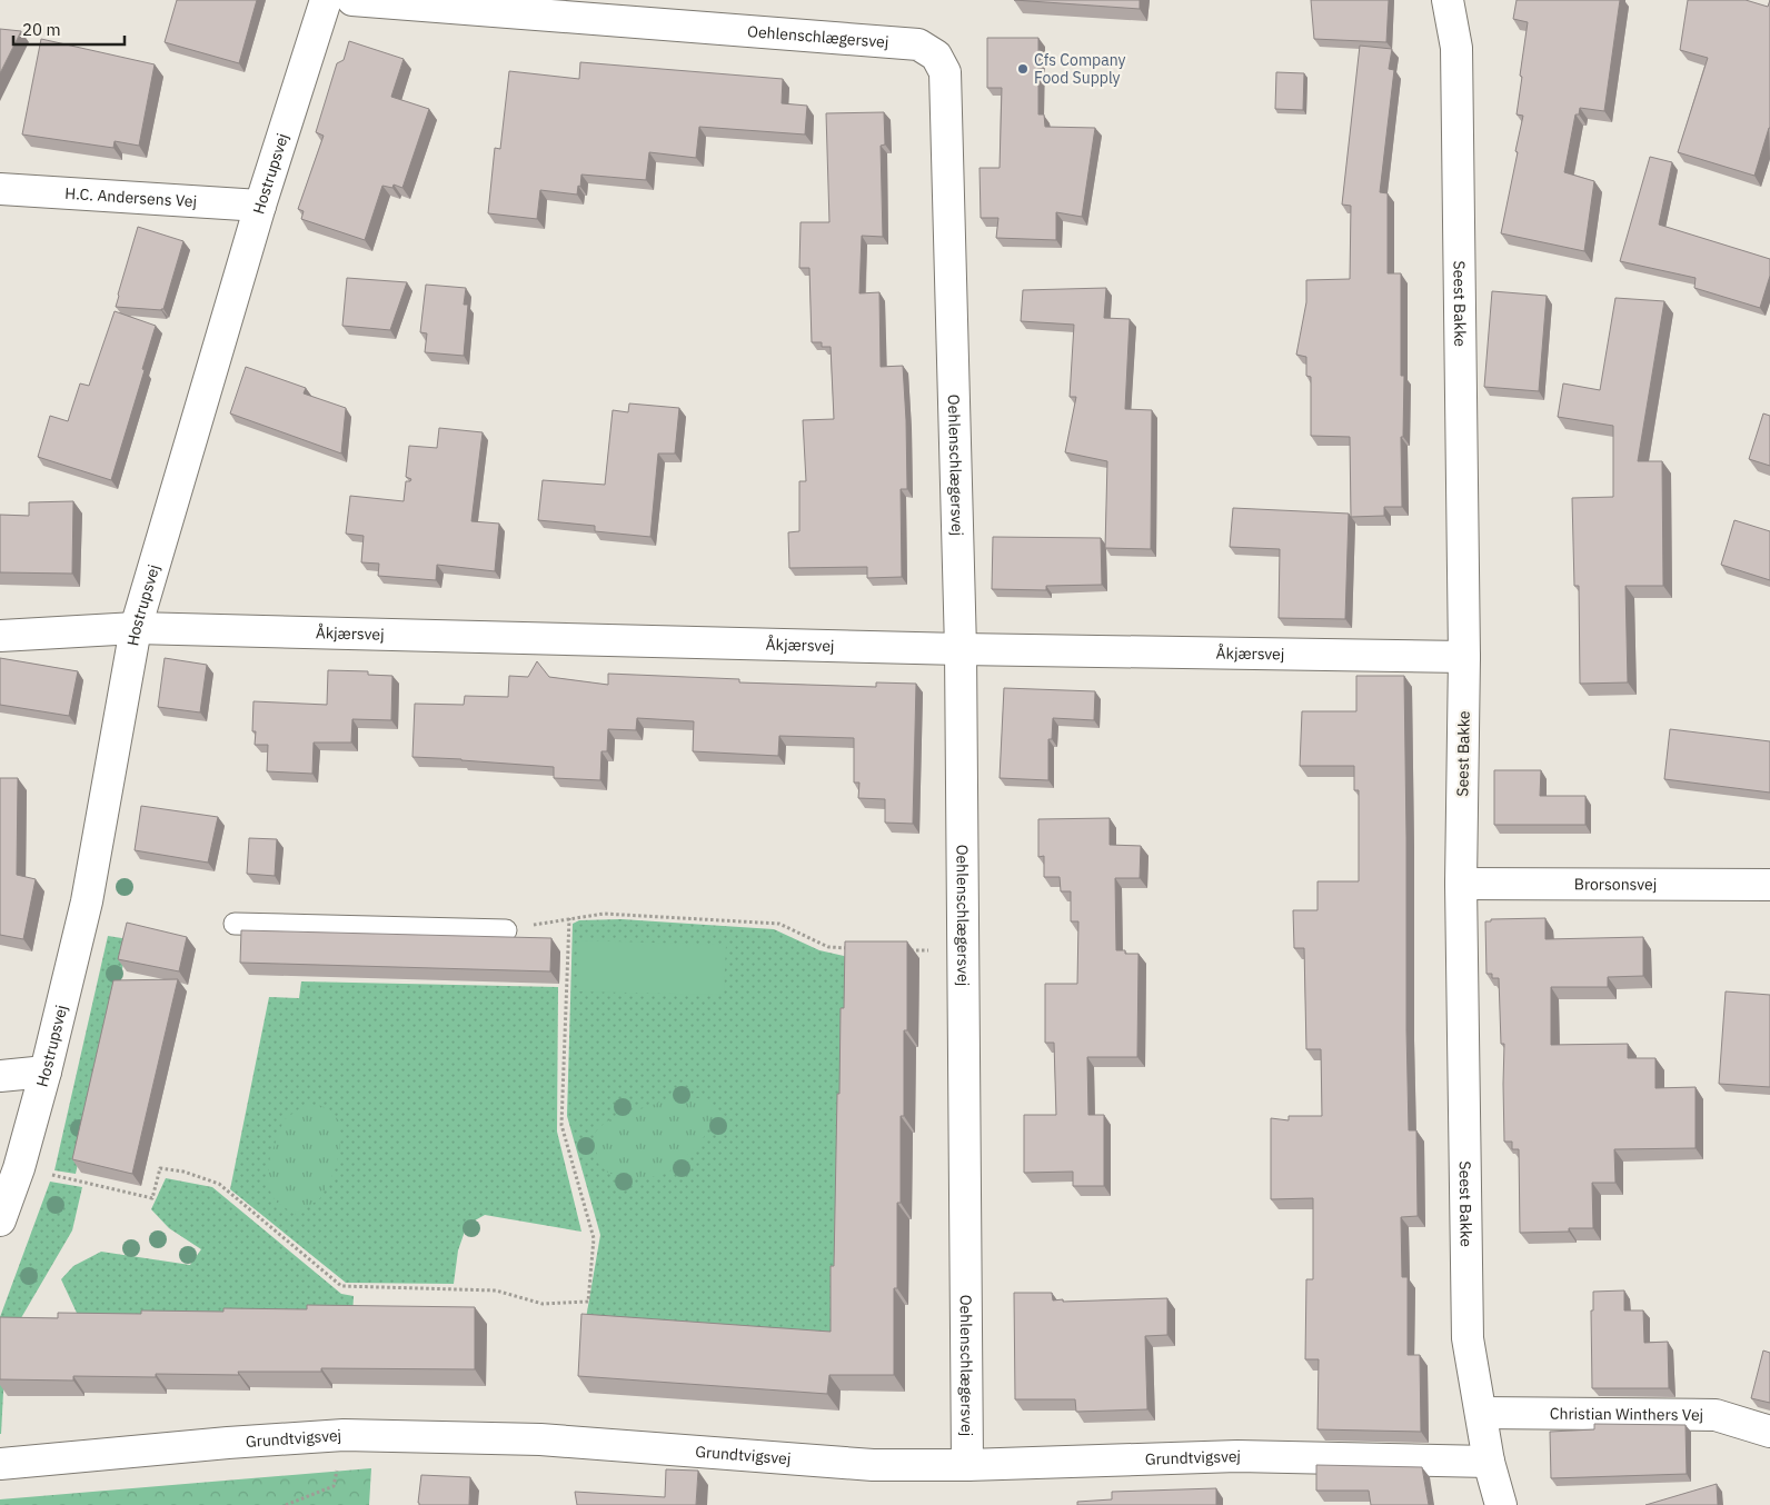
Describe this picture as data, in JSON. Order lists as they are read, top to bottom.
{
  "streets": {
    "street": [
      "Oehlenschlægersvej",
      "Hostrupsvej",
      "H.C. Andersens Vej",
      "Seest Bakke",
      "Åkjærsvej",
      "Brorsonsvej",
      "Christian Winthers Vej",
      "Grundtvigsvej"
    ]
  },
  "crossings": [
    ["Oehlenschlægersvej", "Åkjærsvej"],
    ["Oehlenschlægersvej", "Grundtvigsvej"],
    ["Hostrupsvej", "H.C. Andersens Vej"],
    ["Hostrupsvej", "Åkjærsvej"],
    ["Seest Bakke", "Åkjærsvej"],
    ["Seest Bakke", "Brorsonsvej"],
    ["Seest Bakke", "Christian Winthers Vej"],
    ["Seest Bakke", "Grundtvigsvej"]
  ],
  "places": ["Cfs Company Food Supply"],
  "scale_bar": "20 m"
}
